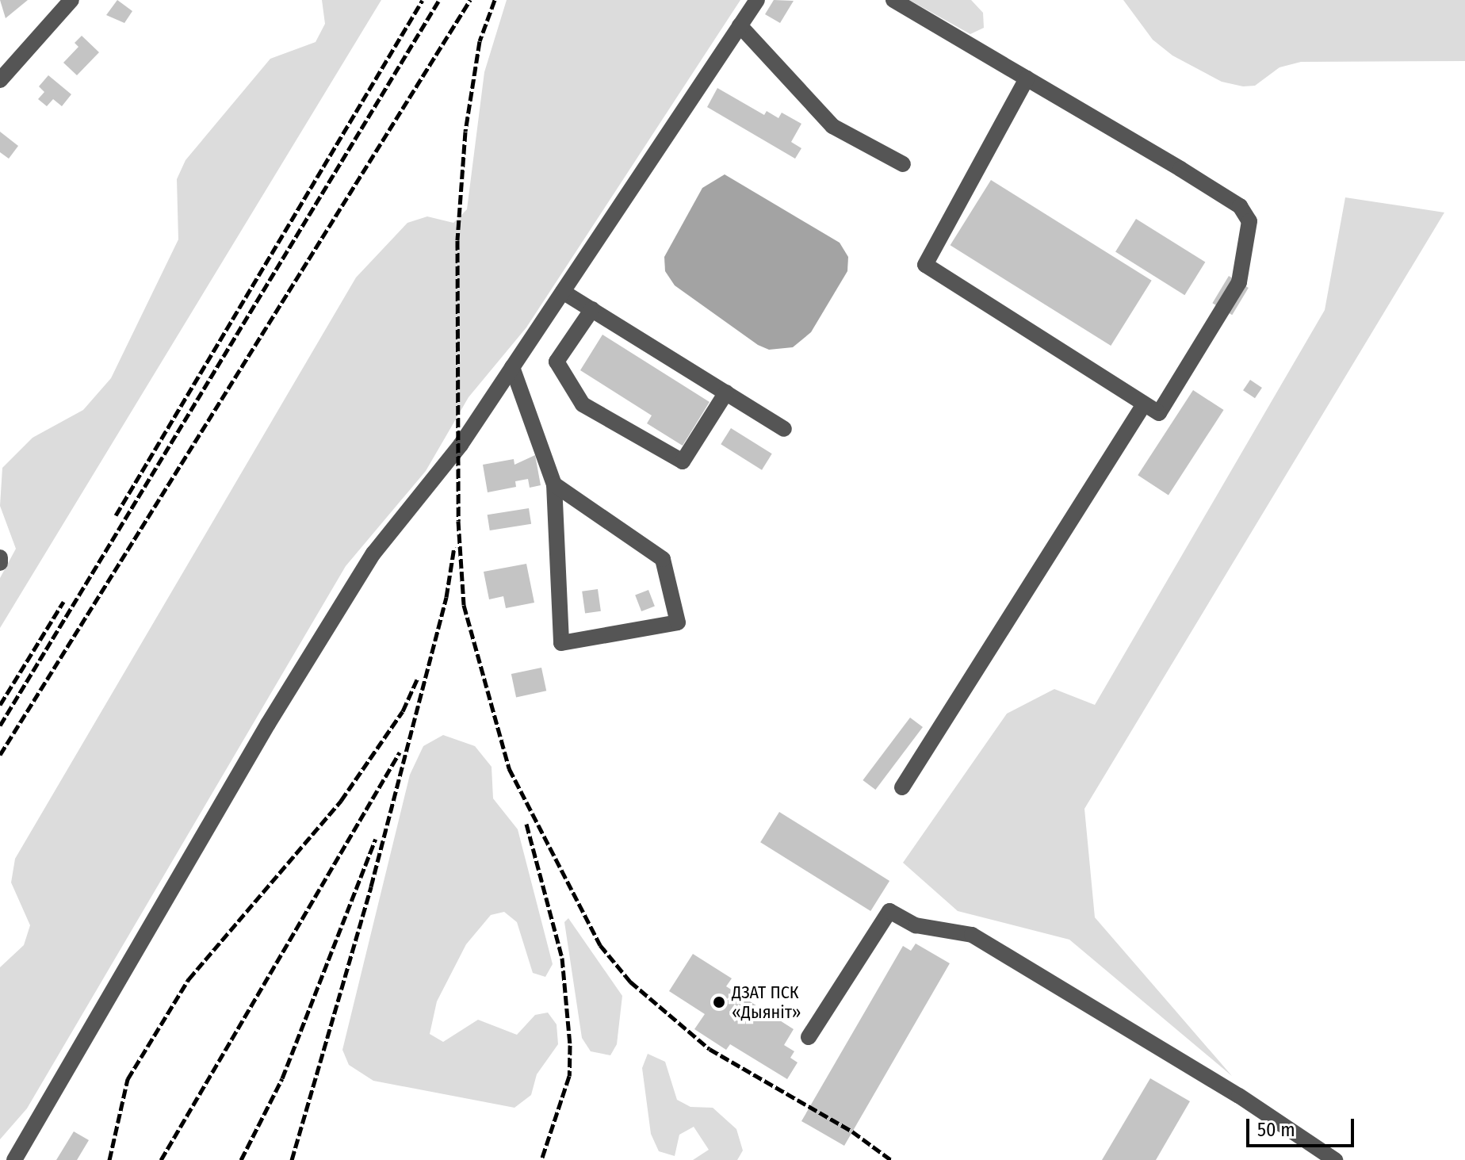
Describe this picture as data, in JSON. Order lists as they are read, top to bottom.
{
  "places": ["ДЗАТ ПСК «Дыяніт»"],
  "scale_bar": "50 m"
}
